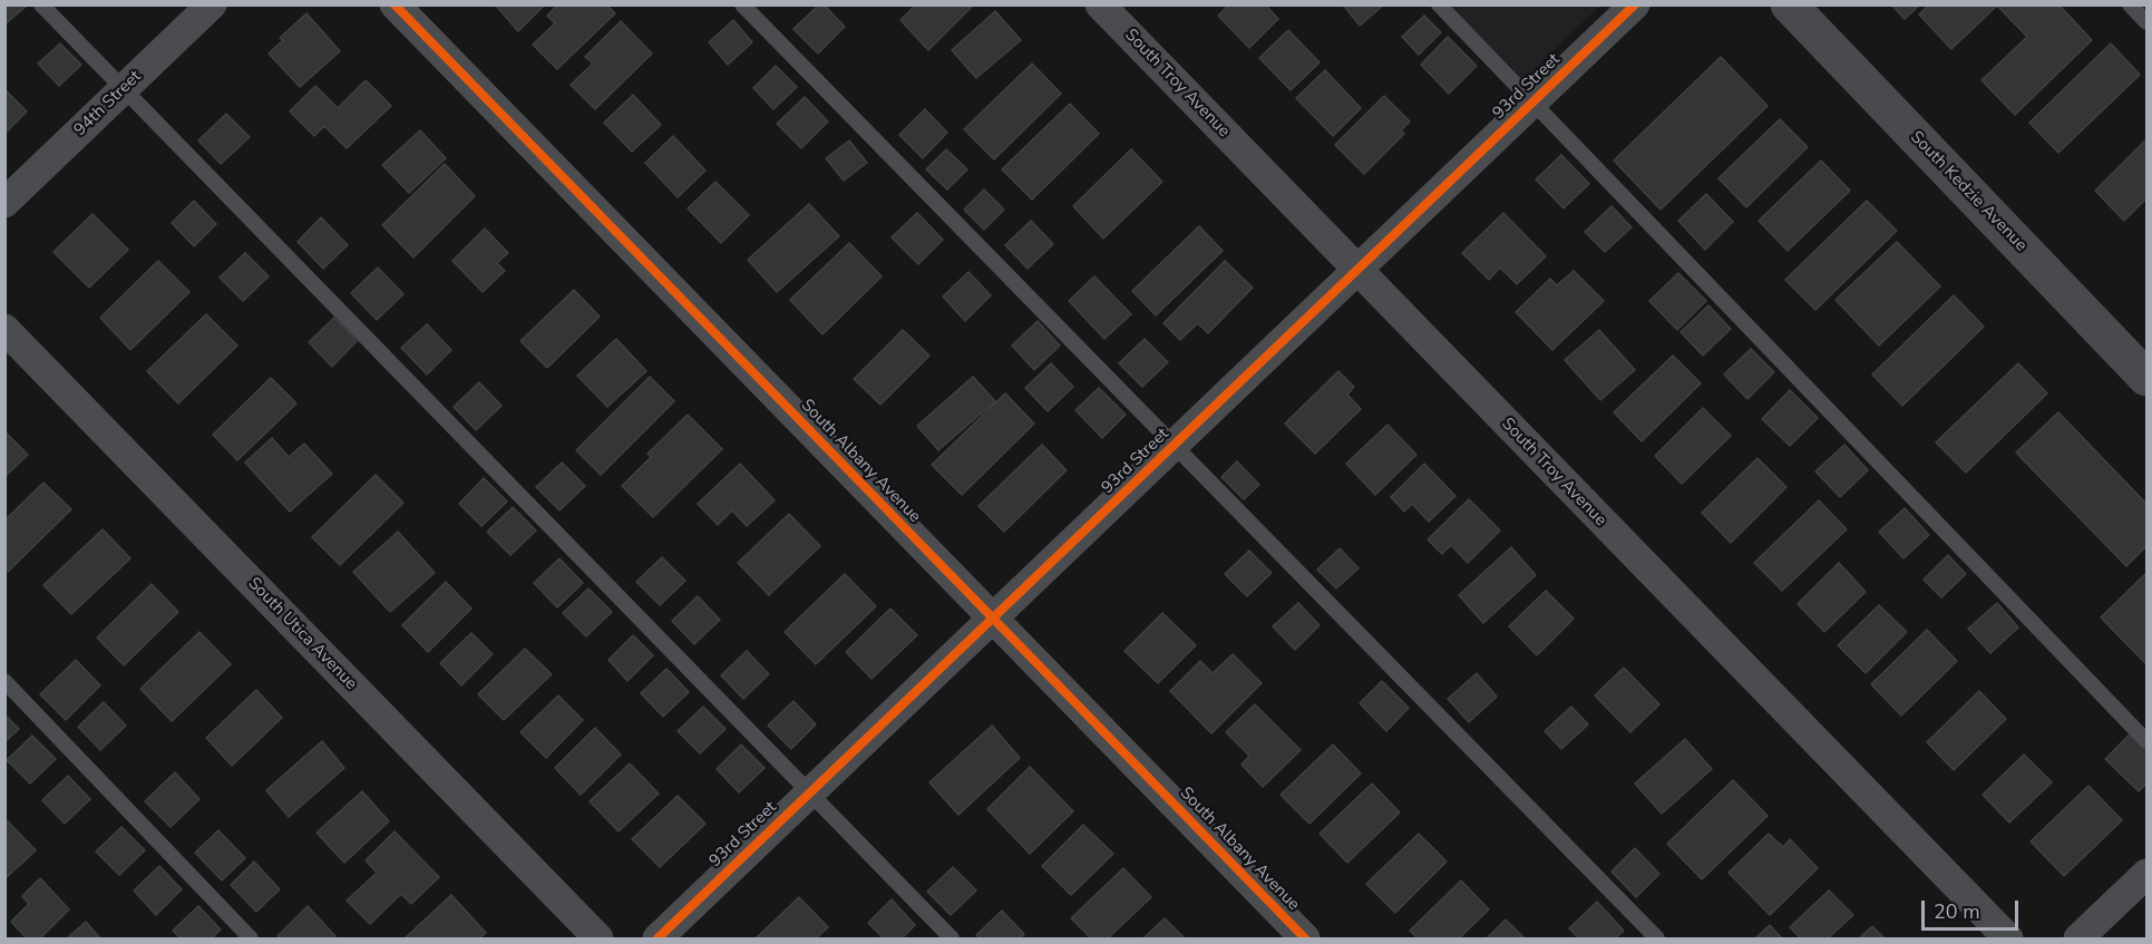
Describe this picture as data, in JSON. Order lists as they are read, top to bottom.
{
  "streets": {
    "main road": ["South Kedzie Avenue"],
    "street": [
      "South Troy Avenue",
      "93rd Street",
      "94th Street",
      "South Albany Avenue",
      "South Utica Avenue"
    ]
  },
  "crossings": [
    ["South Troy Avenue", "93rd Street"],
    ["93rd Street", "South Albany Avenue"]
  ],
  "scale_bar": "20 m"
}
